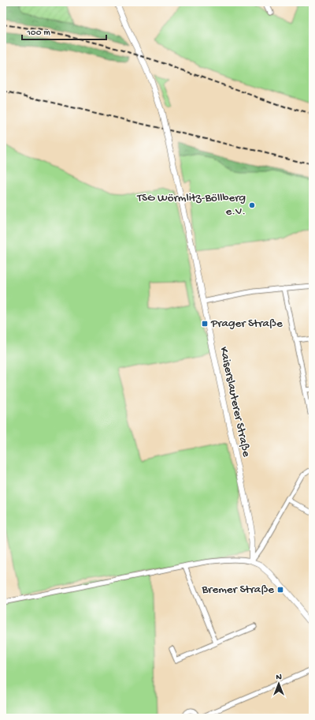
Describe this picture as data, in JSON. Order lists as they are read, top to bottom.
{
  "streets": {
    "street": ["Kaiserslauterer Straße"]
  },
  "places": {
    "other": ["TSG Wörmlitz-Böllberg e.V."],
    "transit": ["Prager Straße", "Bremer Straße"]
  },
  "scale_bar": "100 m",
  "north": "top"
}
